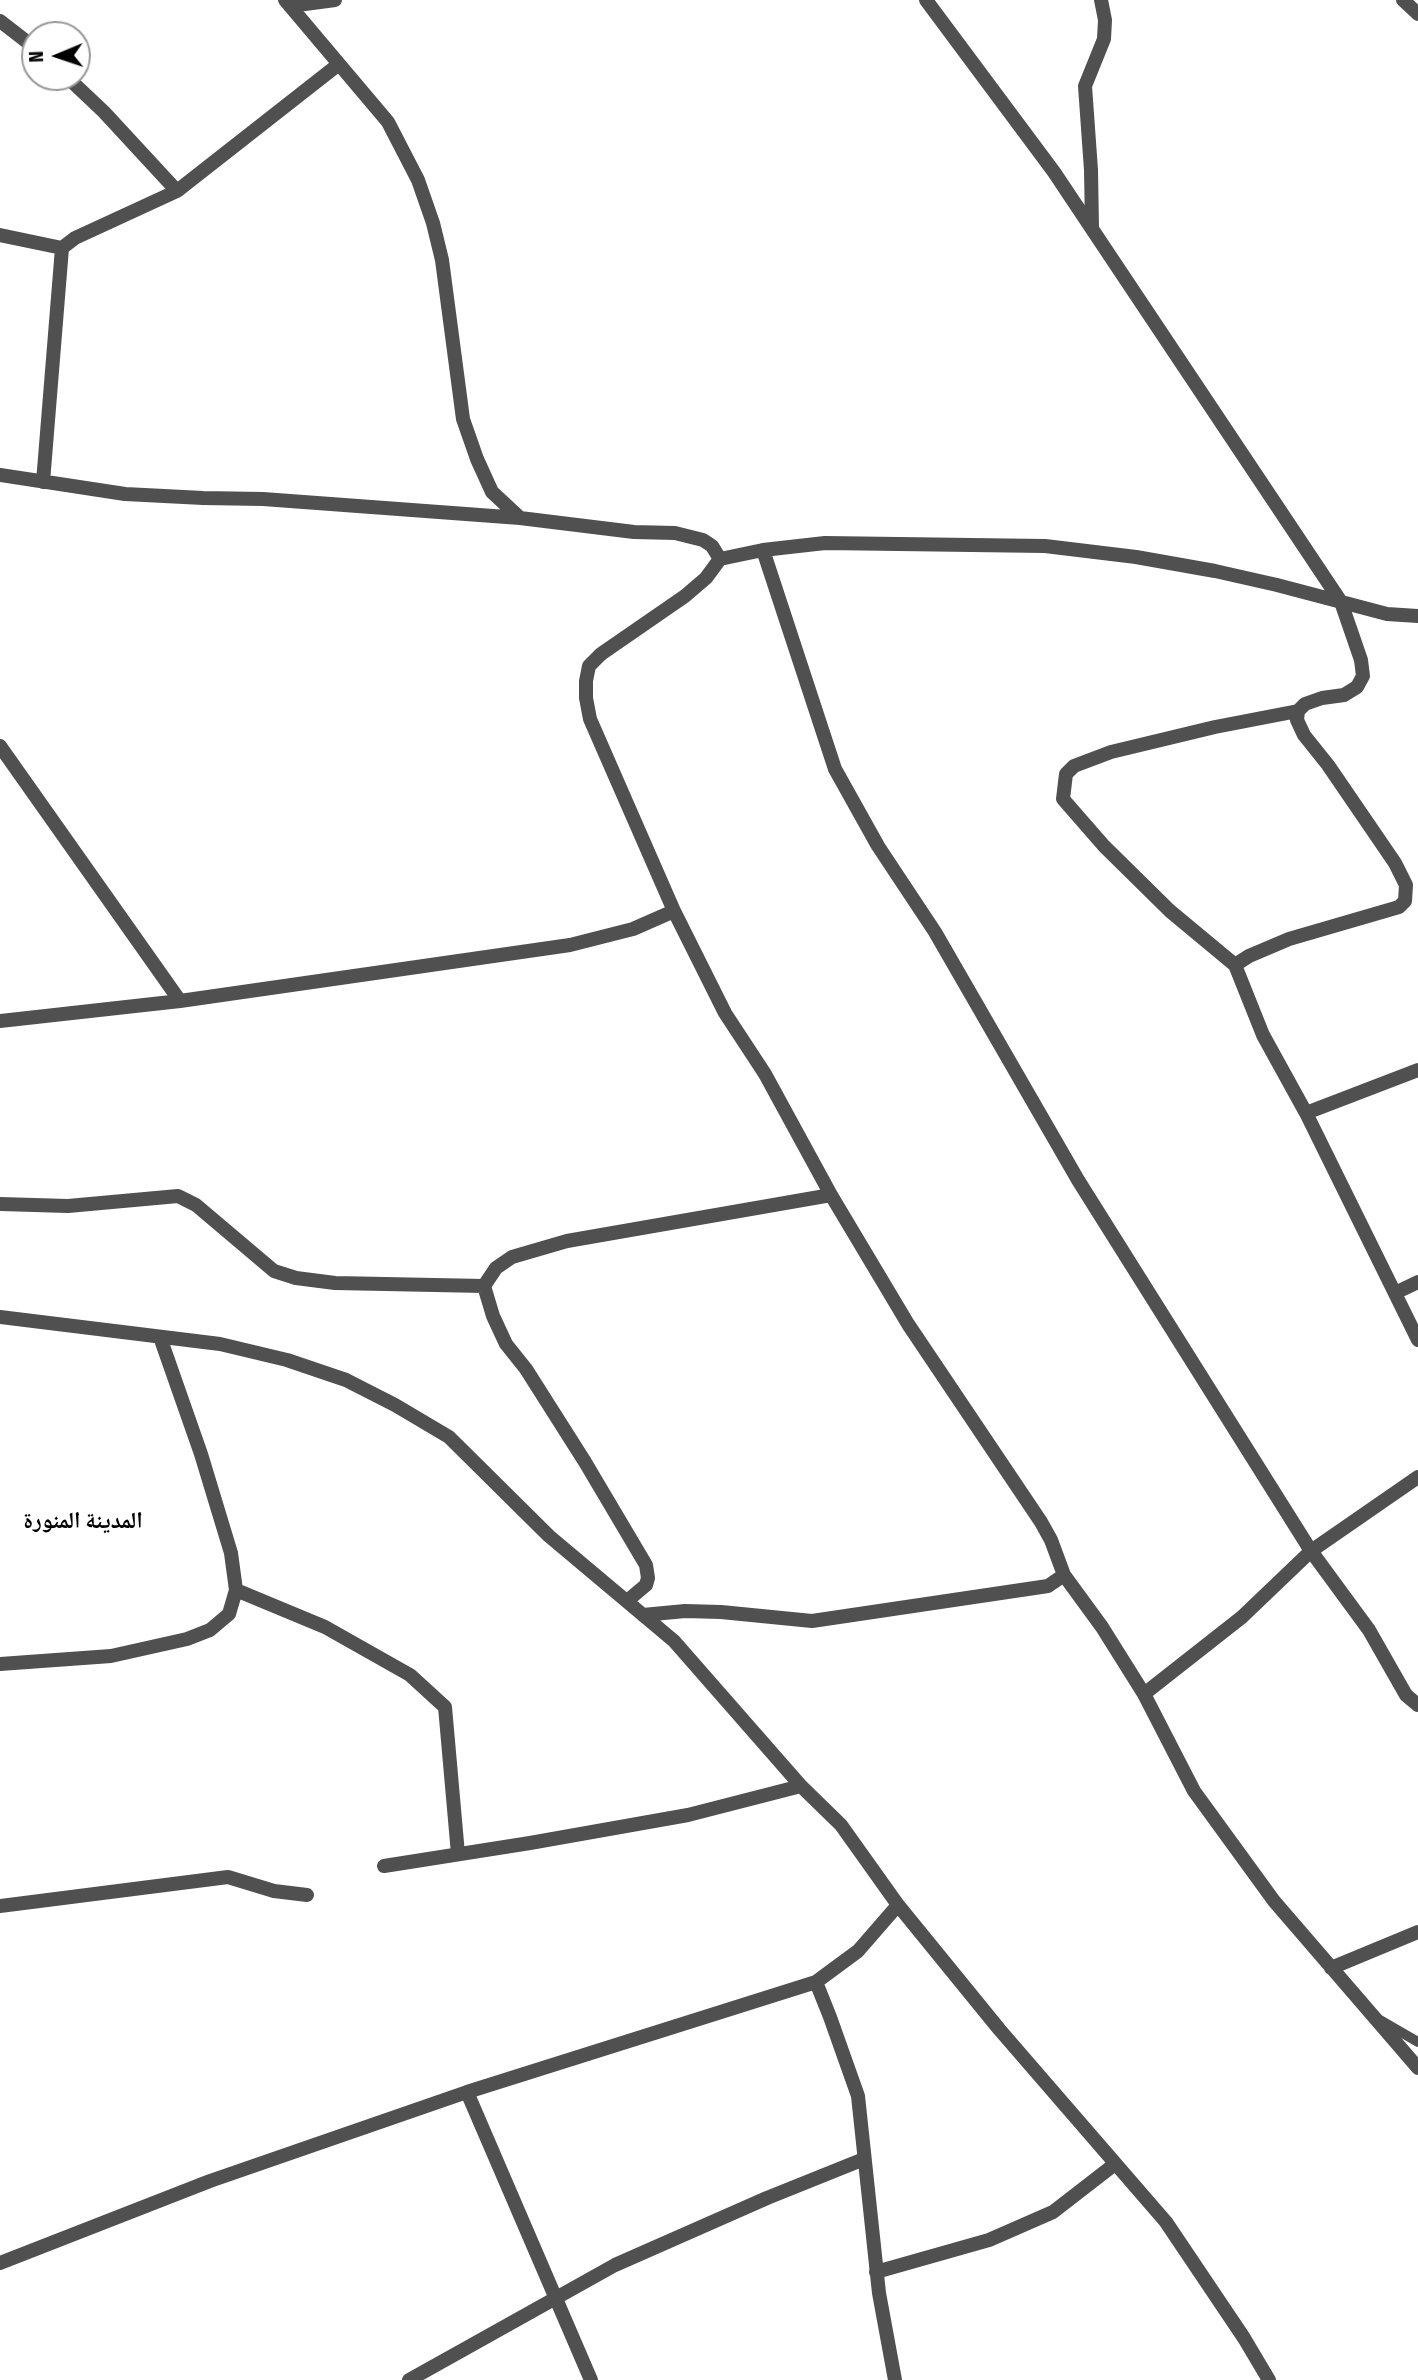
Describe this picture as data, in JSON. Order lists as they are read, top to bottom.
{
  "districts": ["المدينة المنورة"],
  "north": "left"
}
